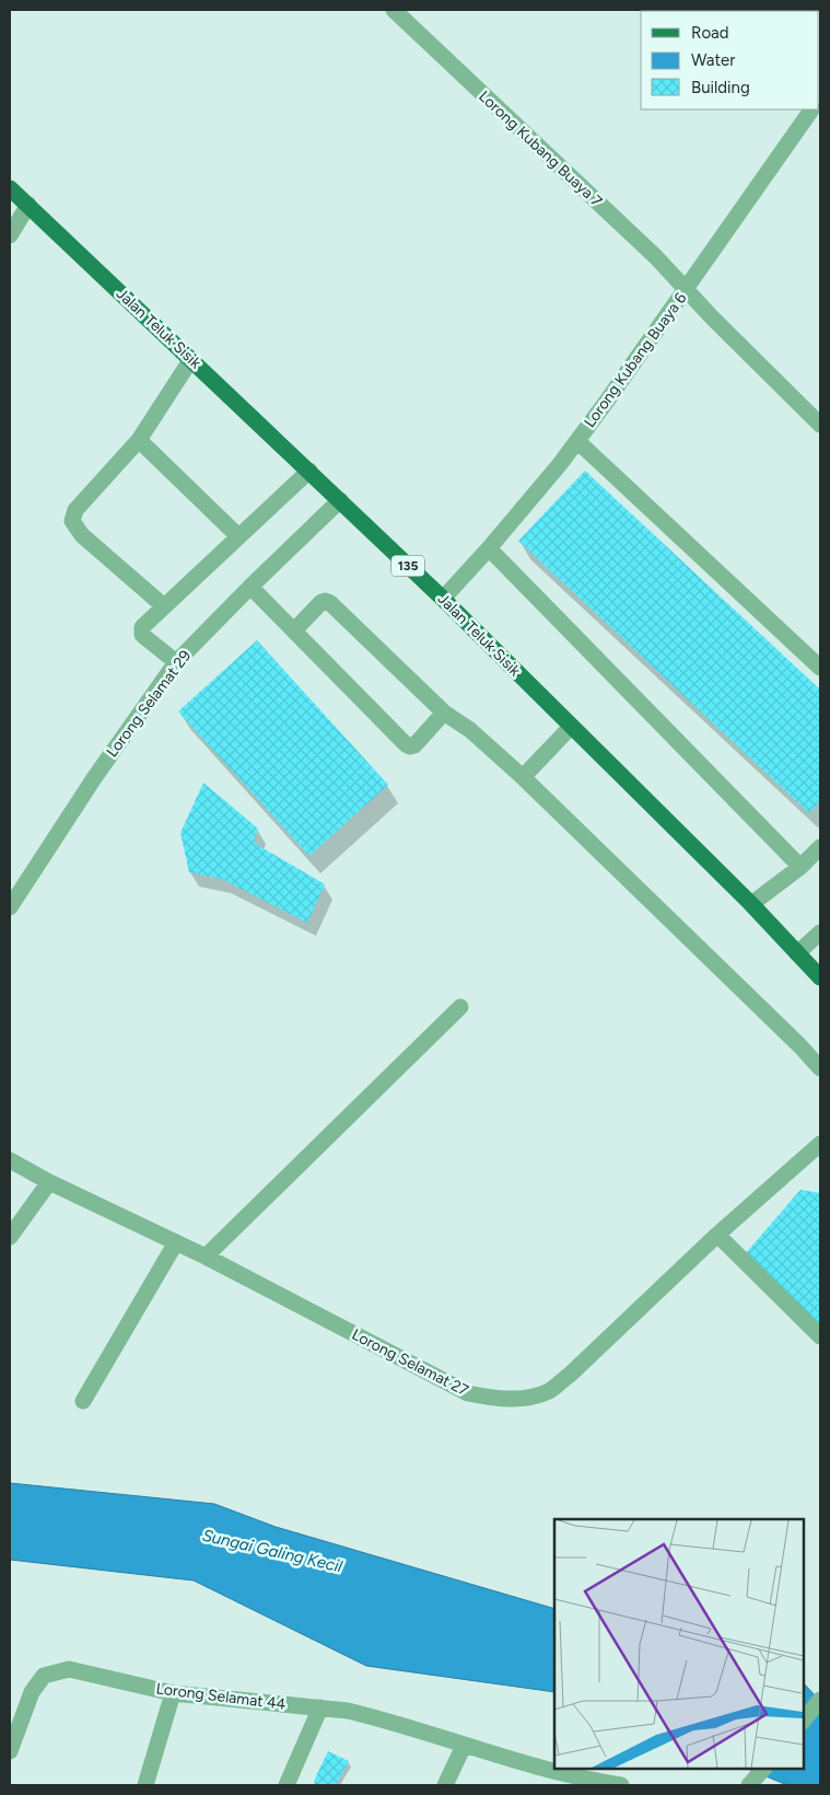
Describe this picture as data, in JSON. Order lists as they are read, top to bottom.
{
  "streets": {
    "main road": ["Jalan Teluk Sisik", "135"],
    "street": [
      "Lorong Kubang Buaya 7",
      "Lorong Kubang Buaya 6",
      "Lorong Selamat 29",
      "Lorong Selamat 27",
      "Lorong Selamat 44"
    ]
  },
  "crossings": [
    ["Lorong Kubang Buaya 7", "Lorong Kubang Buaya 6"],
    ["Jalan Teluk Sisik", "Lorong Kubang Buaya 6"],
    ["Jalan Teluk Sisik", "Lorong Selamat 29"]
  ],
  "water": ["Sungai Galing Kecil"],
  "legend": ["Road", "Water", "Building"]
}
